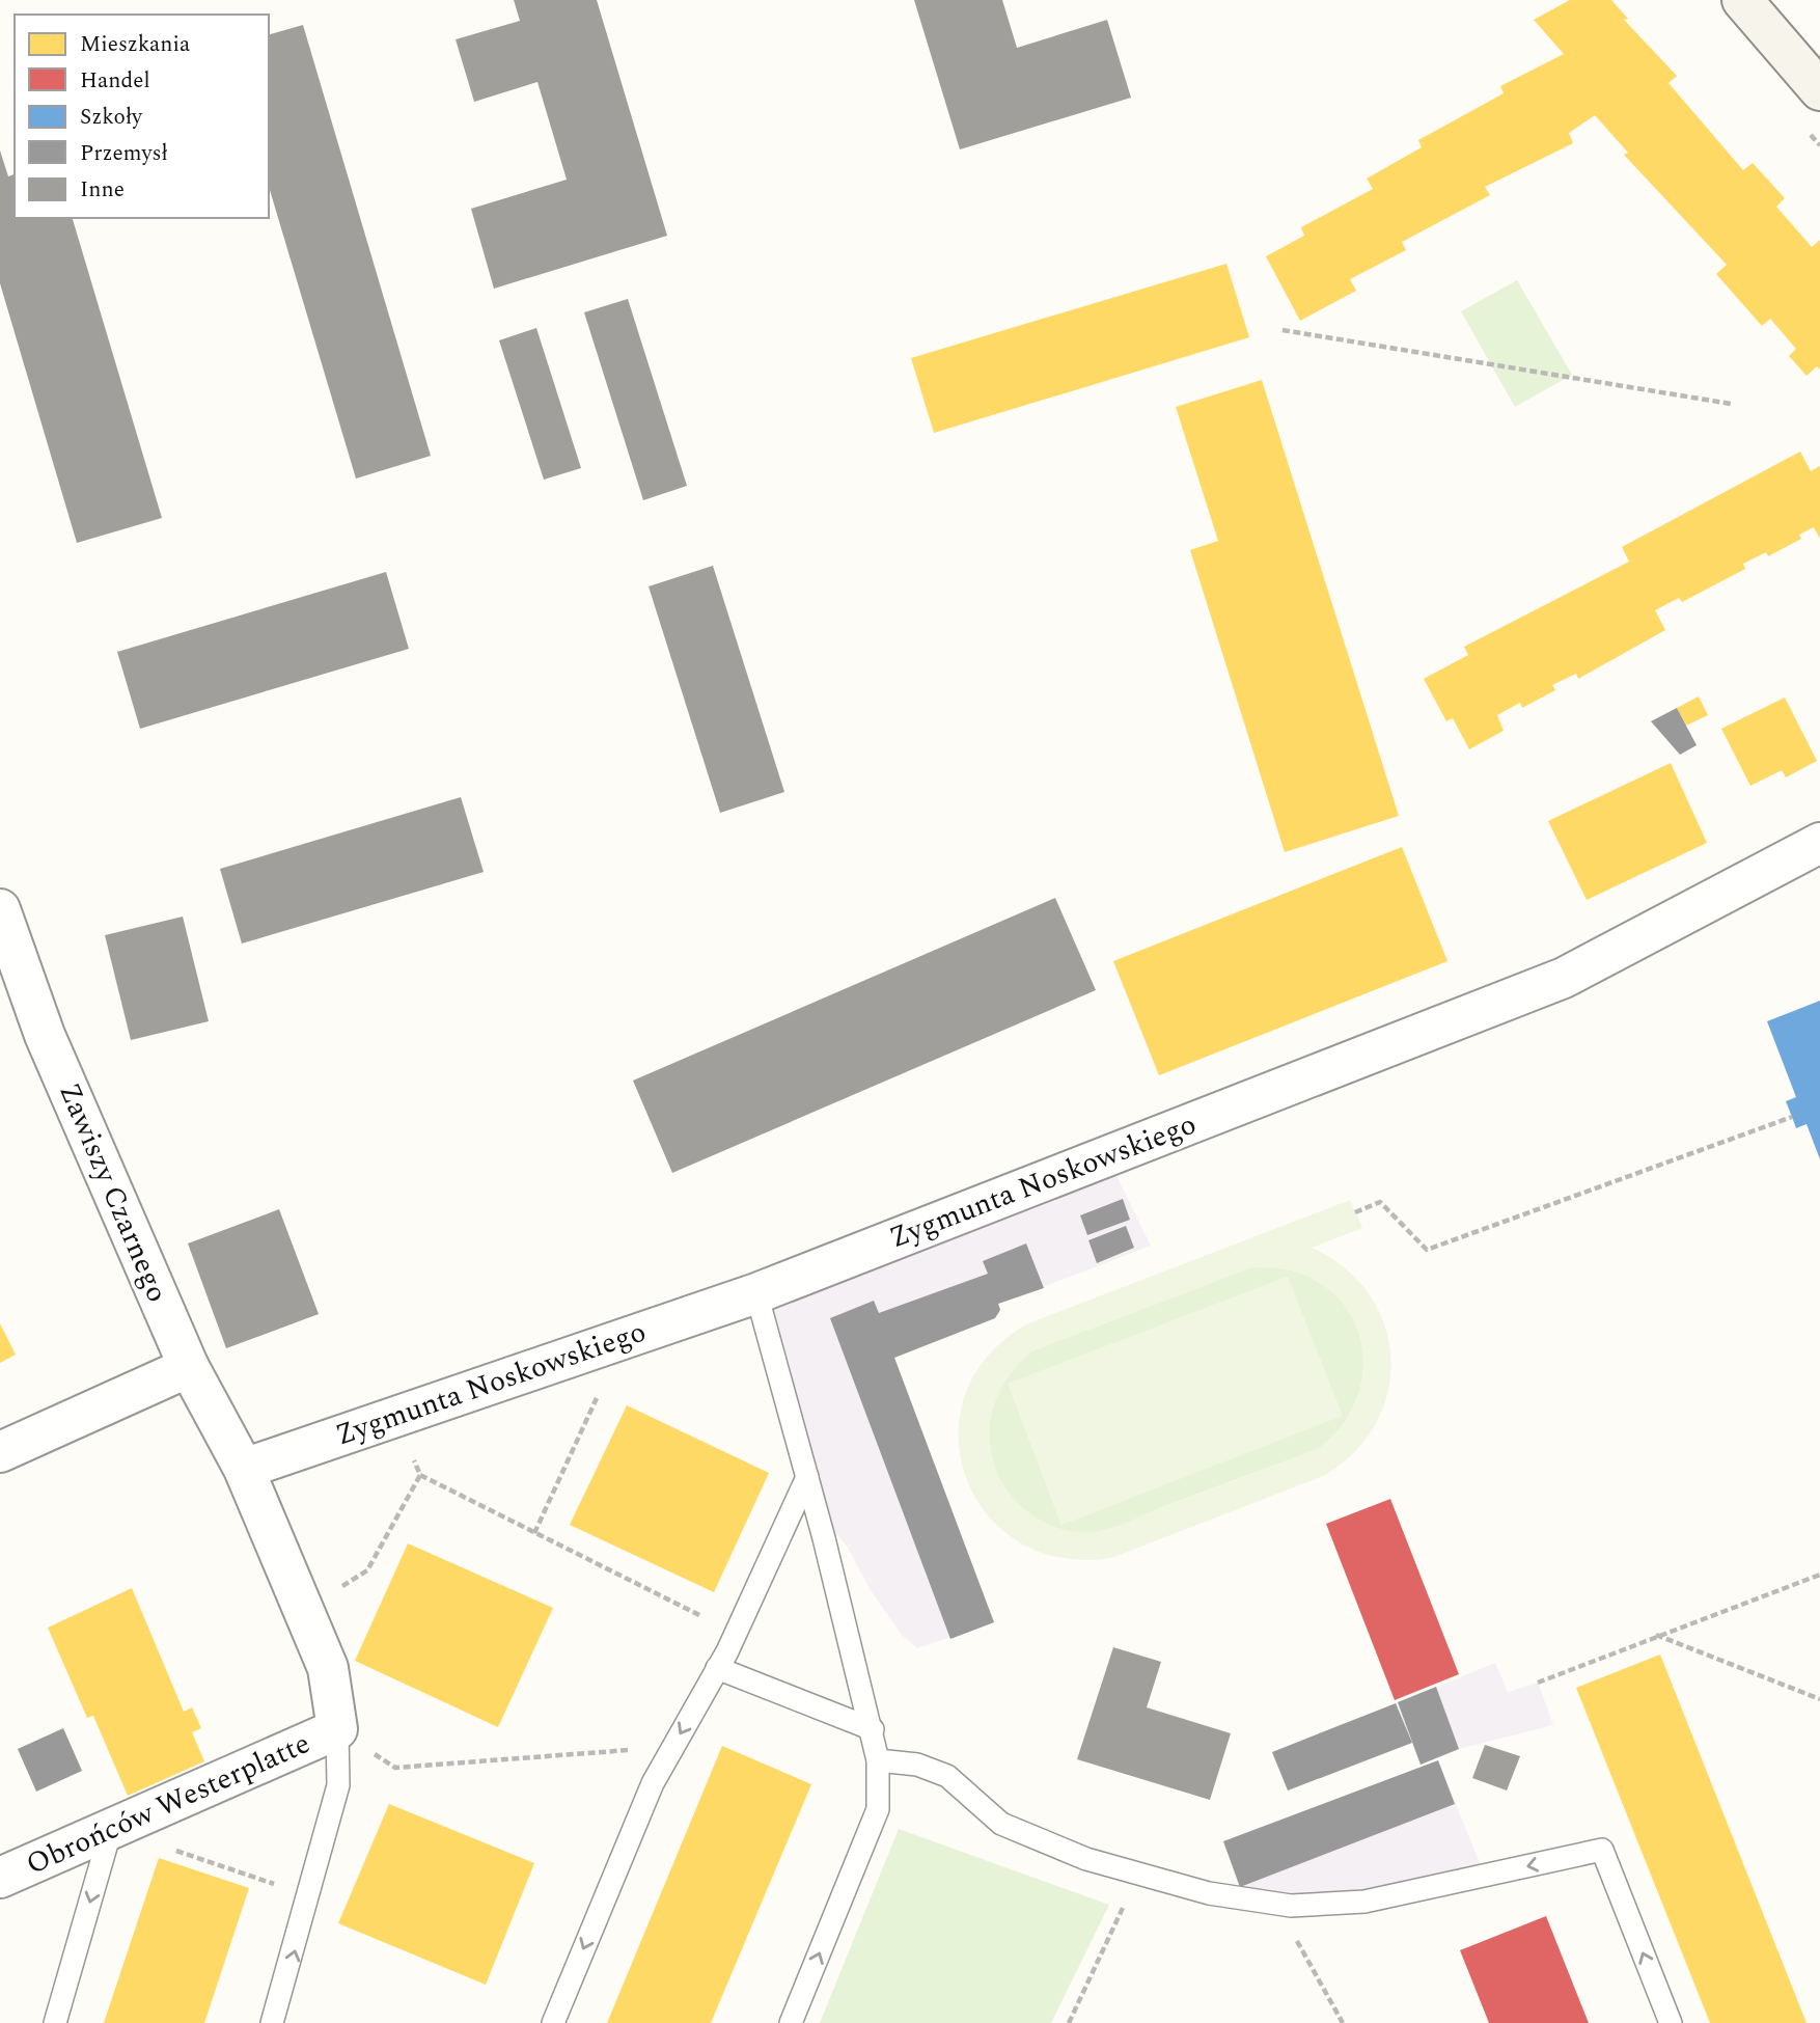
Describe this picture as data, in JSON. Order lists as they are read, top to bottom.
{
  "streets": {
    "street": ["Zygmunta Noskowskiego", "Zawiszy Czarnego", "Obrońców Westerplatte"]
  },
  "crossings": [
    ["Zygmunta Noskowskiego", "Zawiszy Czarnego"],
    ["Zawiszy Czarnego", "Obrońców Westerplatte"]
  ],
  "legend": [
    "Mieszkania",
    "Handel",
    "Szkoły",
    "Przemysł",
    "Inne"
  ]
}
